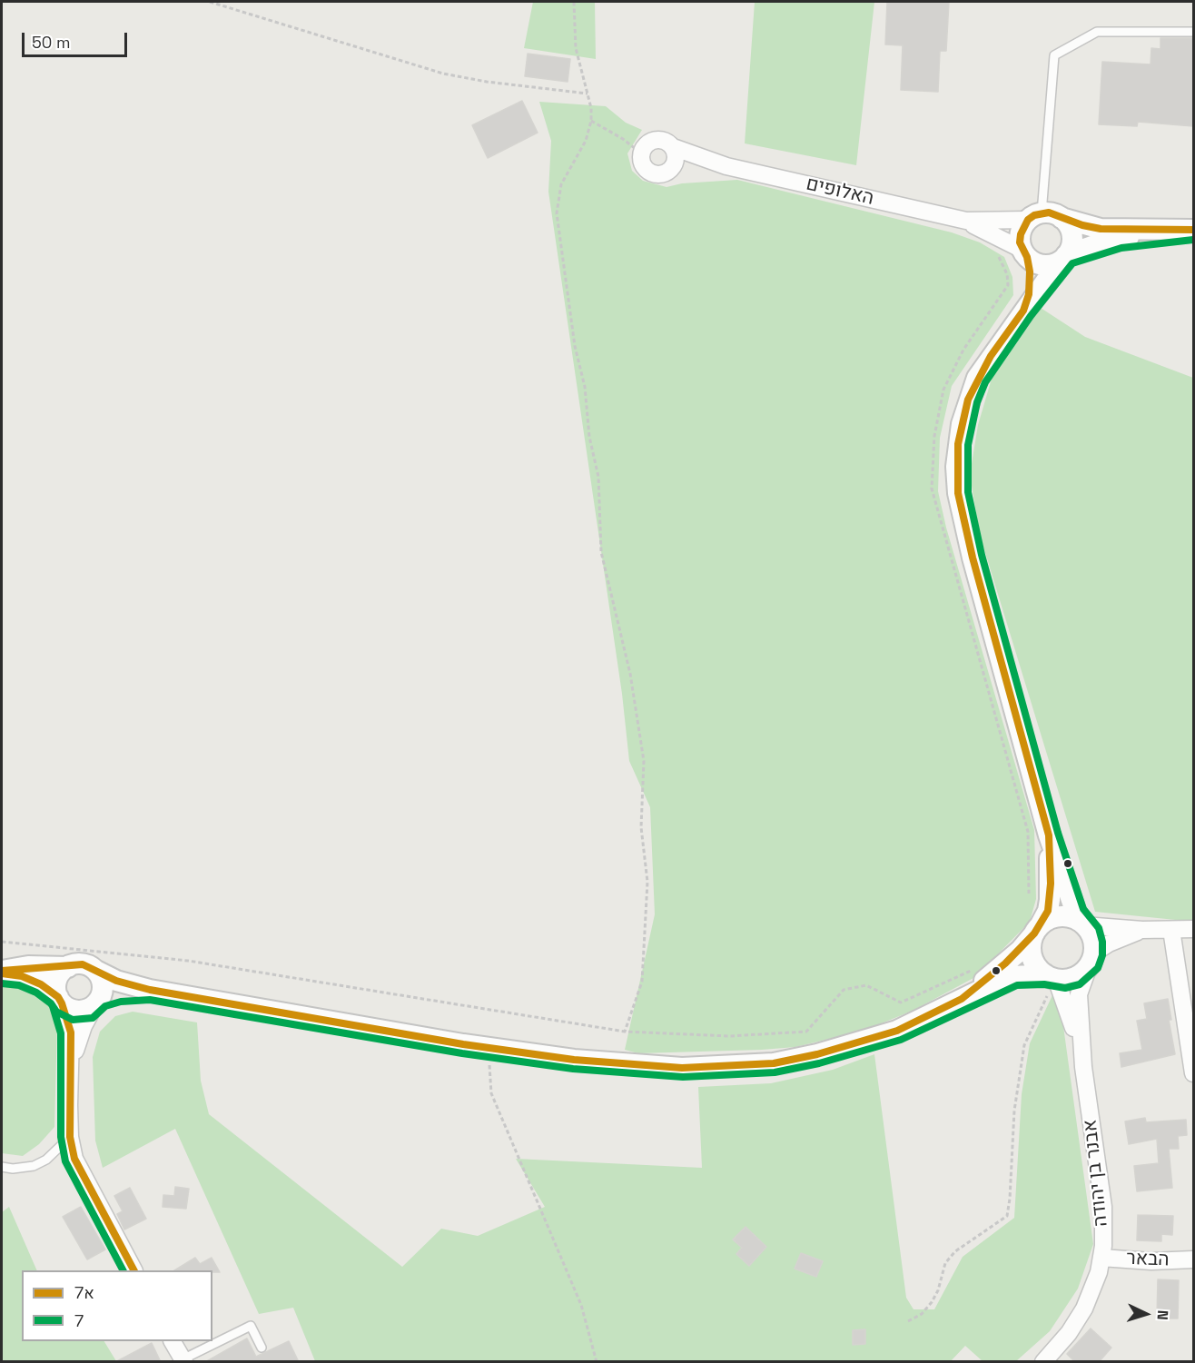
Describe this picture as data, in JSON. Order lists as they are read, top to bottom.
{
  "streets": {
    "street": ["האלופים", "אבנר בן יהודה", "הבאר"]
  },
  "crossings": [
    ["אבנר בן יהודה", "הבאר"]
  ],
  "lines": ["transit line 7א", "transit line 7"],
  "legend": ["7א", "7"],
  "scale_bar": "50 m",
  "north": "right"
}
